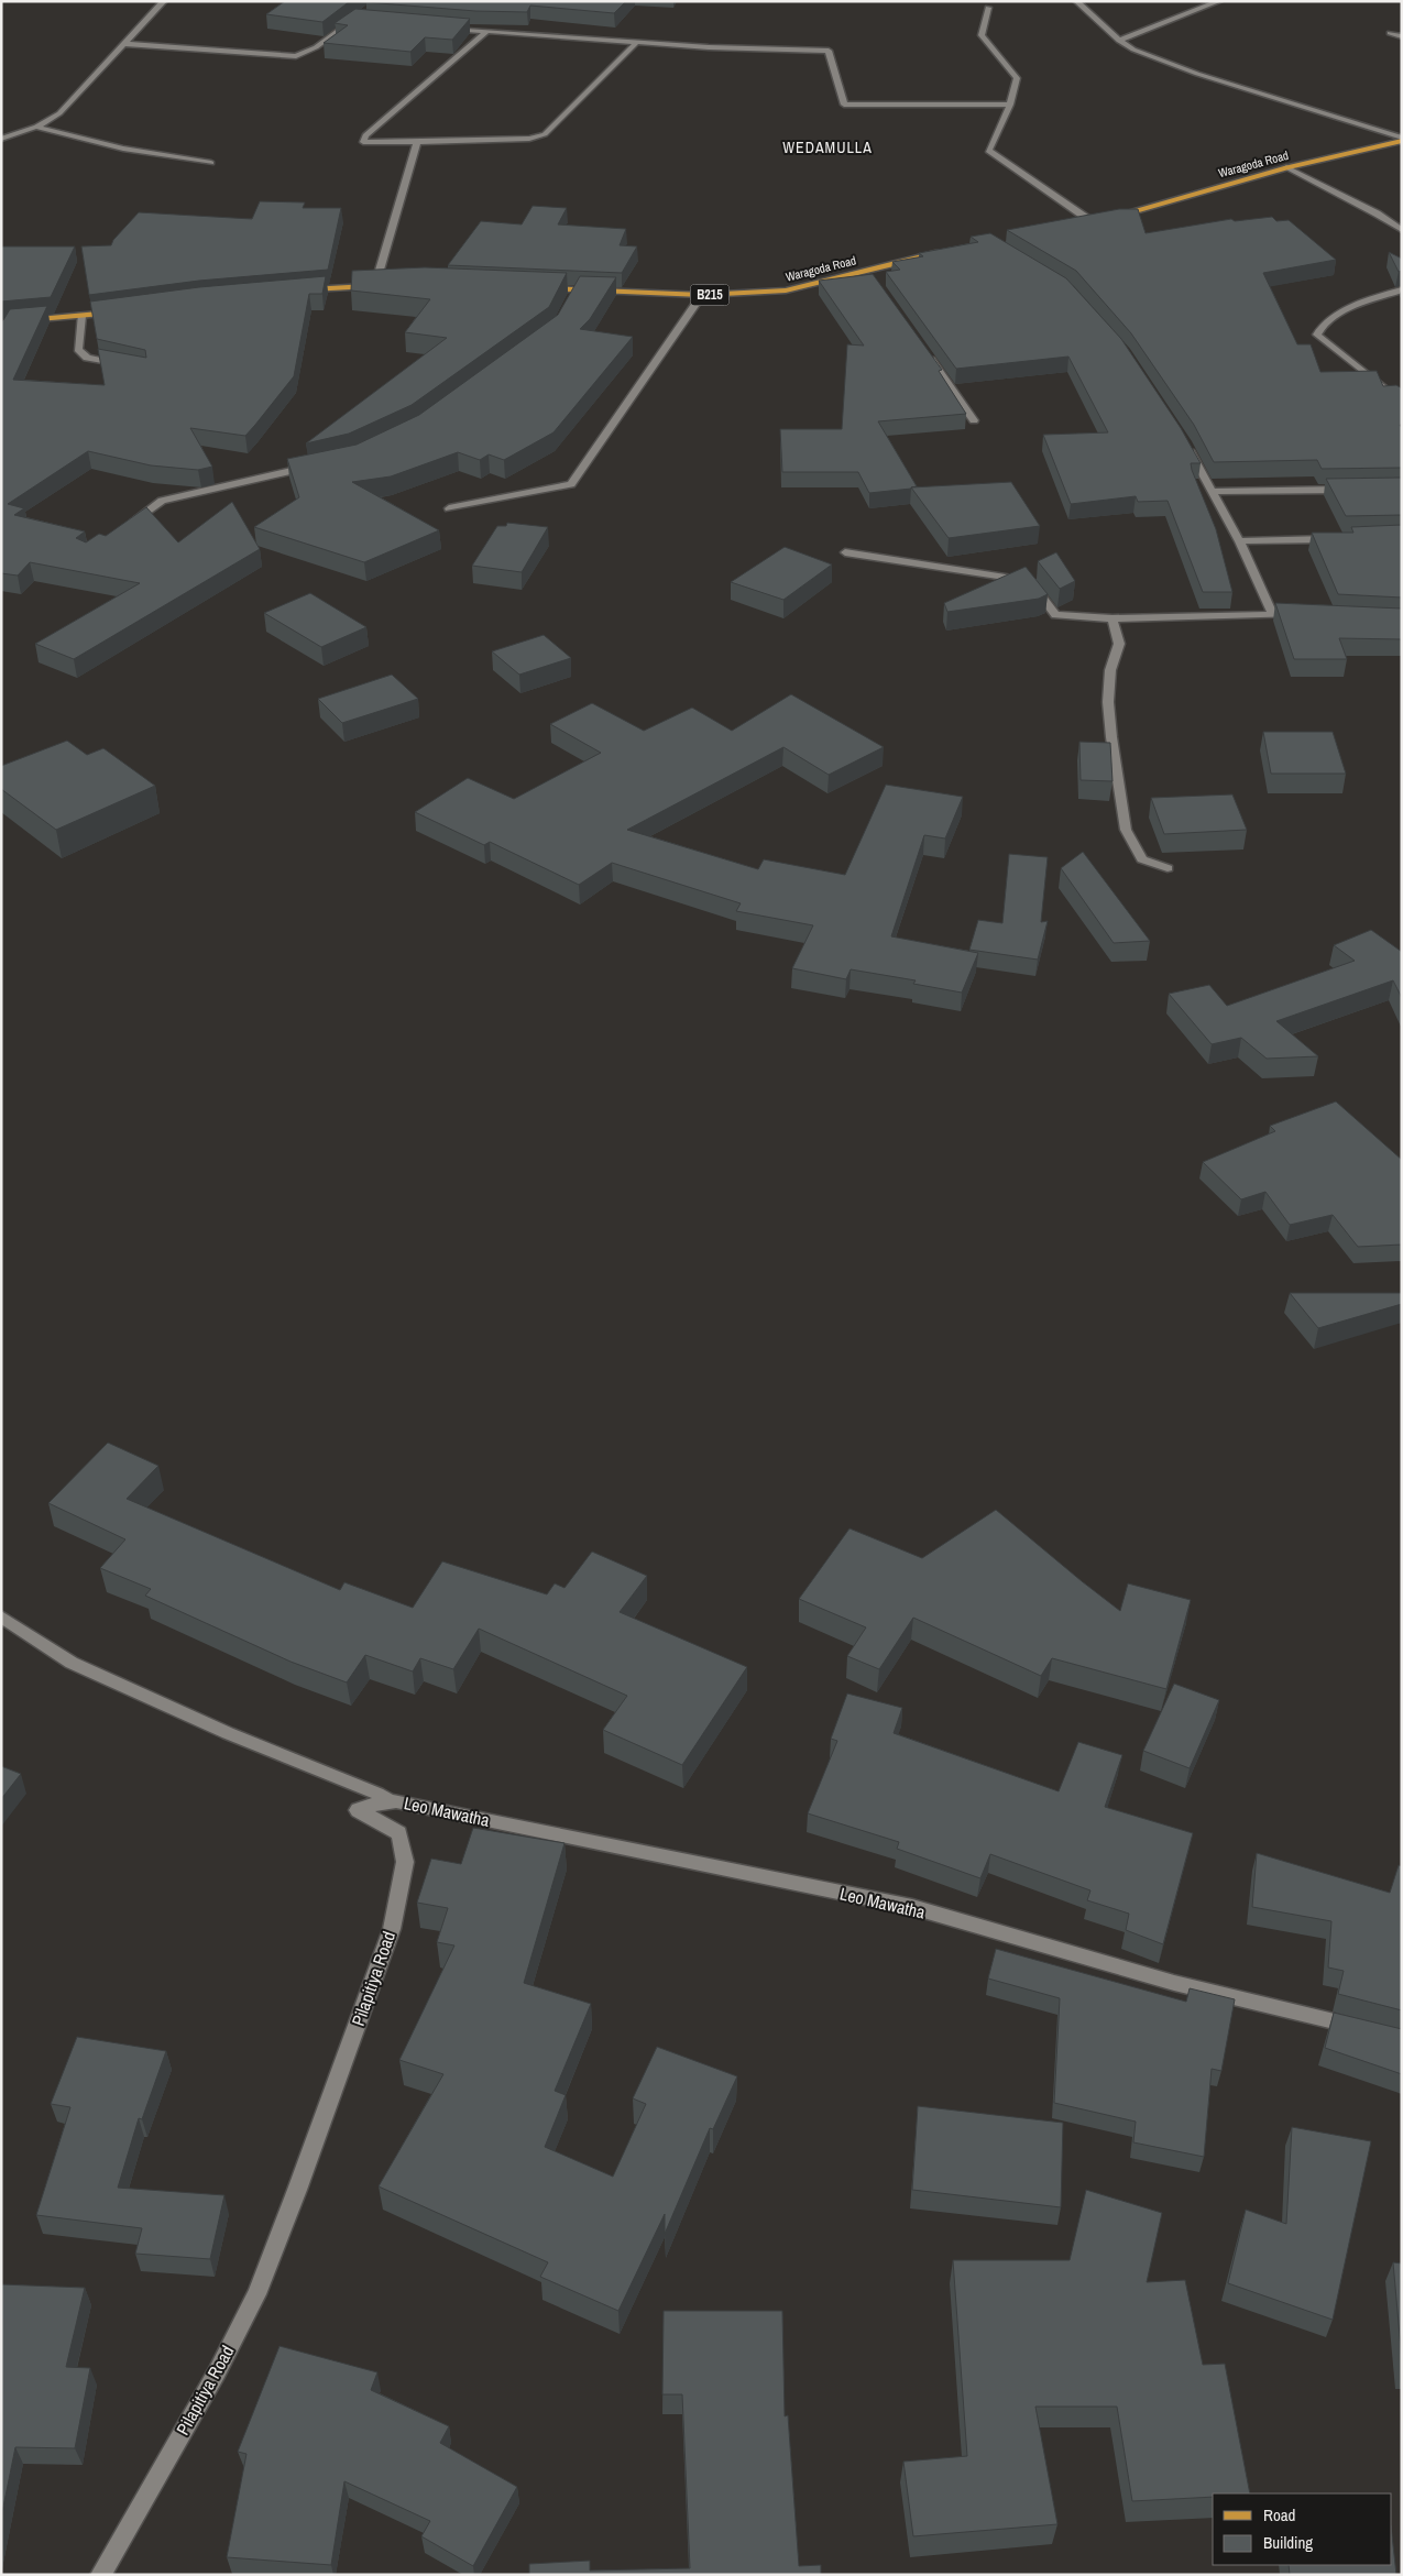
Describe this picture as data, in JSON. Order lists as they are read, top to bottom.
{
  "streets": {
    "main road": ["Waragoda Road", "B215"],
    "street": ["Leo Mawatha", "Pilapitiya Road"]
  },
  "crossings": [
    ["Leo Mawatha", "Pilapitiya Road"]
  ],
  "districts": ["WEDAMULLA"],
  "legend": ["Road", "Building"]
}
